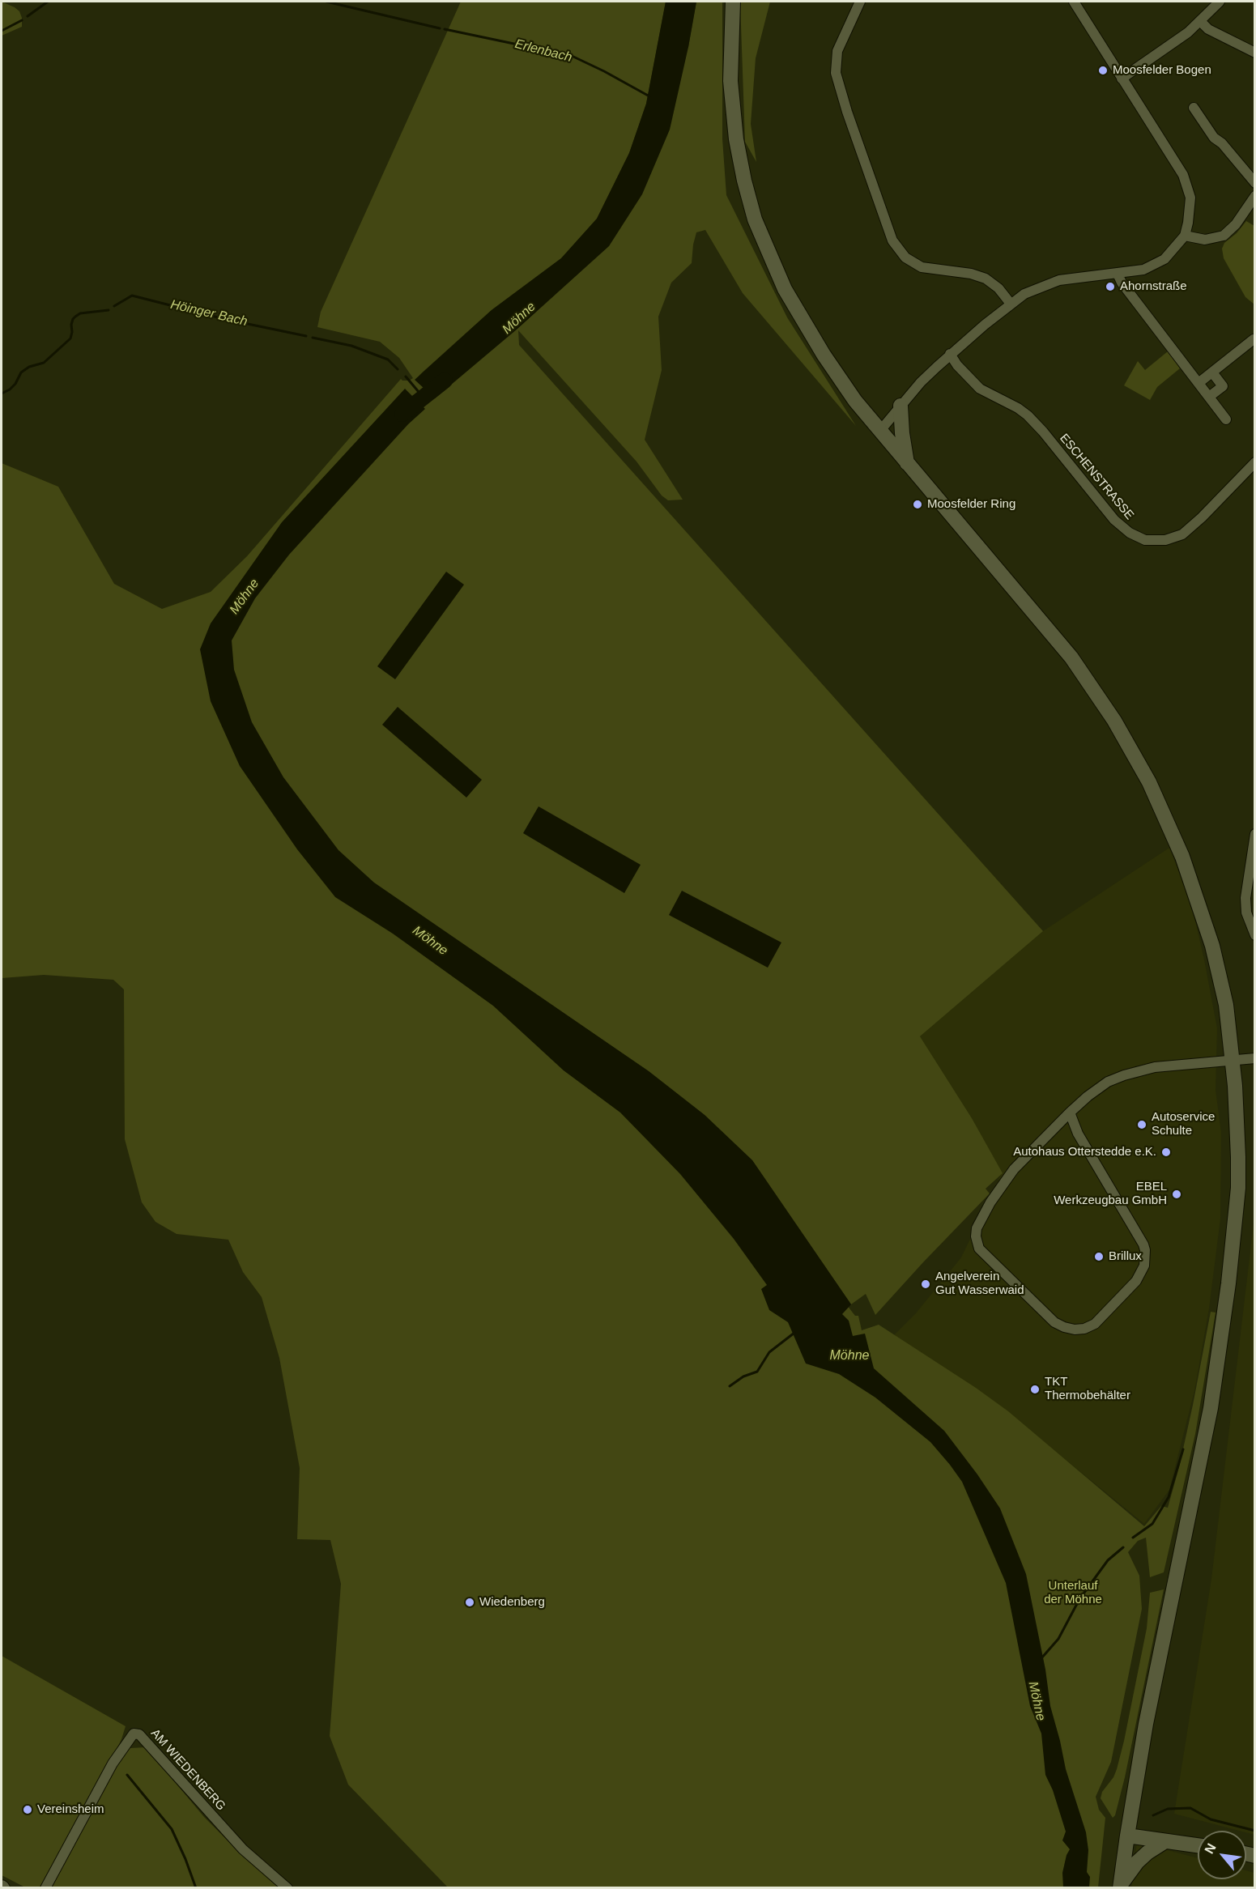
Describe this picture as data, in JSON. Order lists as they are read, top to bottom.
{
  "streets": {
    "street": ["ESCHENSTRASSE", "AM WIEDENBERG"]
  },
  "water": ["Erlenbach", "Höinger Bach", "Möhne"],
  "parks": ["Unterlauf der Möhne"],
  "places": [
    "Moosfelder Bogen",
    "Ahornstraße",
    "Moosfelder Ring",
    "Autoservice Schulte",
    "Autohaus Otterstedde e.K.",
    "EBEL Werkzeugbau GmbH",
    "Brillux",
    "Angelverein Gut Wasserwaid",
    "TKT Thermobehälter",
    "Wiedenberg",
    "Vereinsheim"
  ],
  "north": "top left"
}
